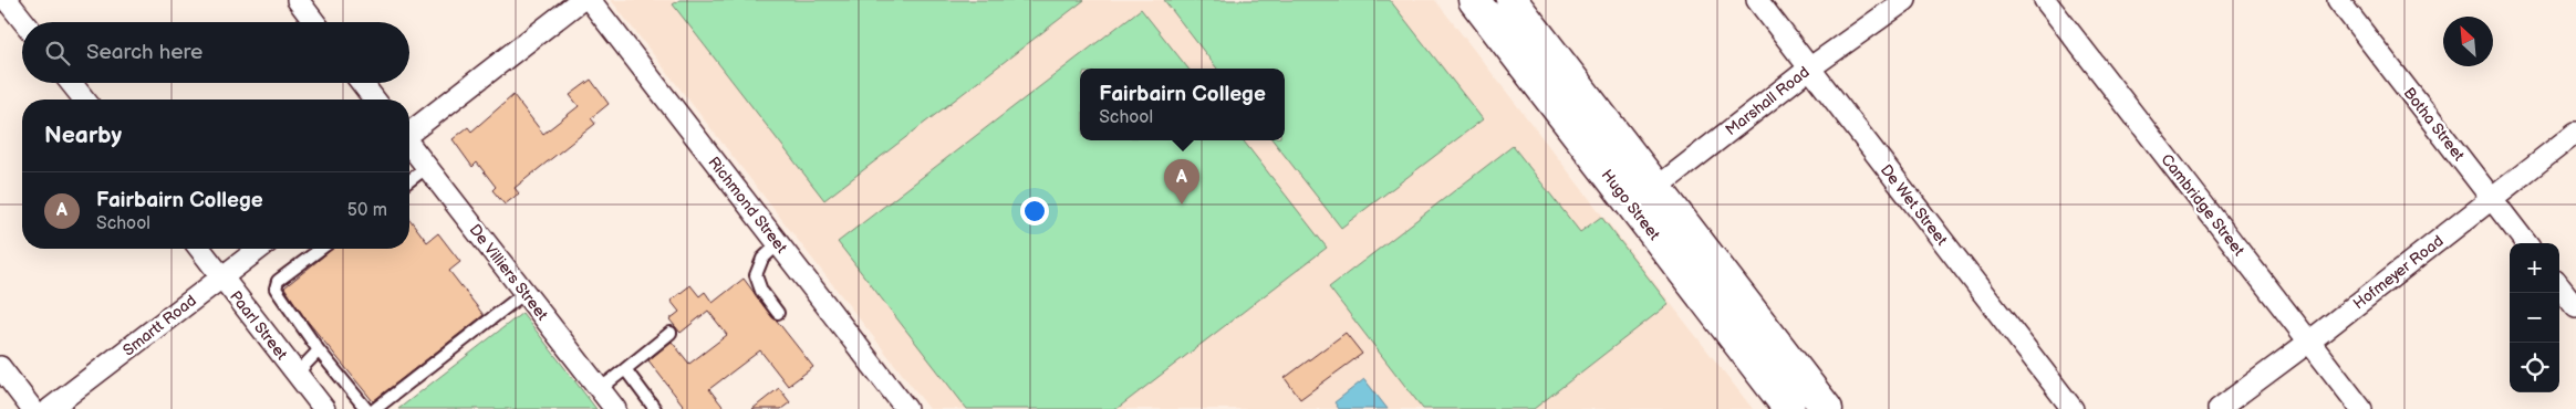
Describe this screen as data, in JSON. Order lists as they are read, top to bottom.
{
  "streets": {
    "street": [
      "Marshall Road",
      "Botha Street",
      "Richmond Street",
      "Hugo Street",
      "De Wet Street",
      "Cambridge Street",
      "De Villiers Street",
      "Hofmeyer Road",
      "Smartt Road",
      "Paarl Street"
    ]
  },
  "crossings": [
    ["Marshall Road", "Hugo Street"],
    ["Marshall Road", "De Wet Street"],
    ["Botha Street", "Hofmeyer Road"],
    ["Cambridge Street", "Hofmeyer Road"],
    ["Smartt Road", "Paarl Street"]
  ],
  "north": "top left",
  "page": {
    "search": "Search here",
    "popup": ["Fairbairn College", "School"],
    "heading": "Nearby",
    "pins": "A",
    "list": [
      {
        "mark": "A",
        "name": "Fairbairn College",
        "note": "School",
        "value": "50 m"
      }
    ],
    "map_buttons": ["+", "−"]
  }
}
